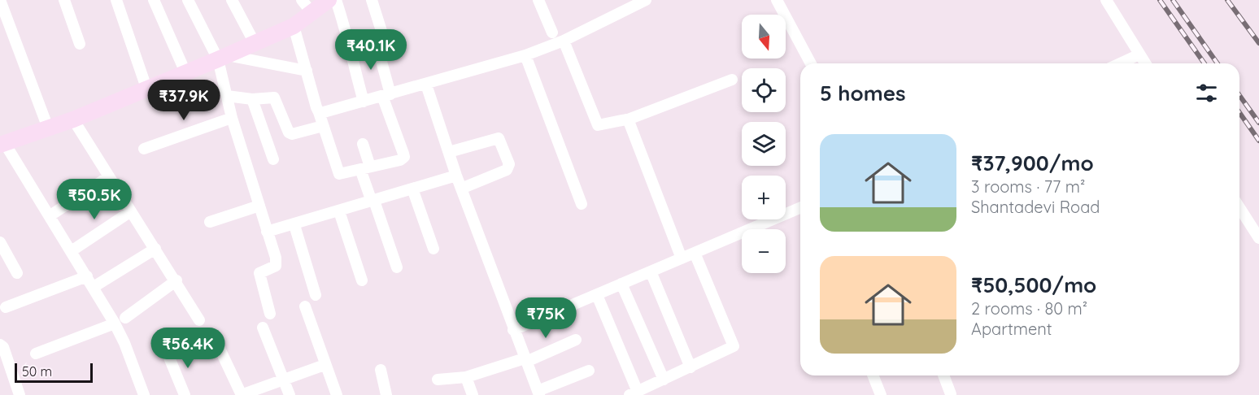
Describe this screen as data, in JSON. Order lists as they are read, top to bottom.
{
  "scale_bar": "50 m",
  "north": "bottom",
  "page": {
    "map_buttons": ["+", "−"],
    "price": [
      "₹40.1K",
      "₹37.9K",
      "₹50.5K",
      "₹75K",
      "₹56.4K"
    ],
    "heading": "5 homes",
    "list": [
      {
        "name": "₹37,900/mo",
        "note": "3 rooms · 77 m² · Shantadevi Road"
      },
      {
        "name": "₹50,500/mo",
        "note": "2 rooms · 80 m² · Apartment"
      }
    ],
    "scale": "50 m"
  }
}
